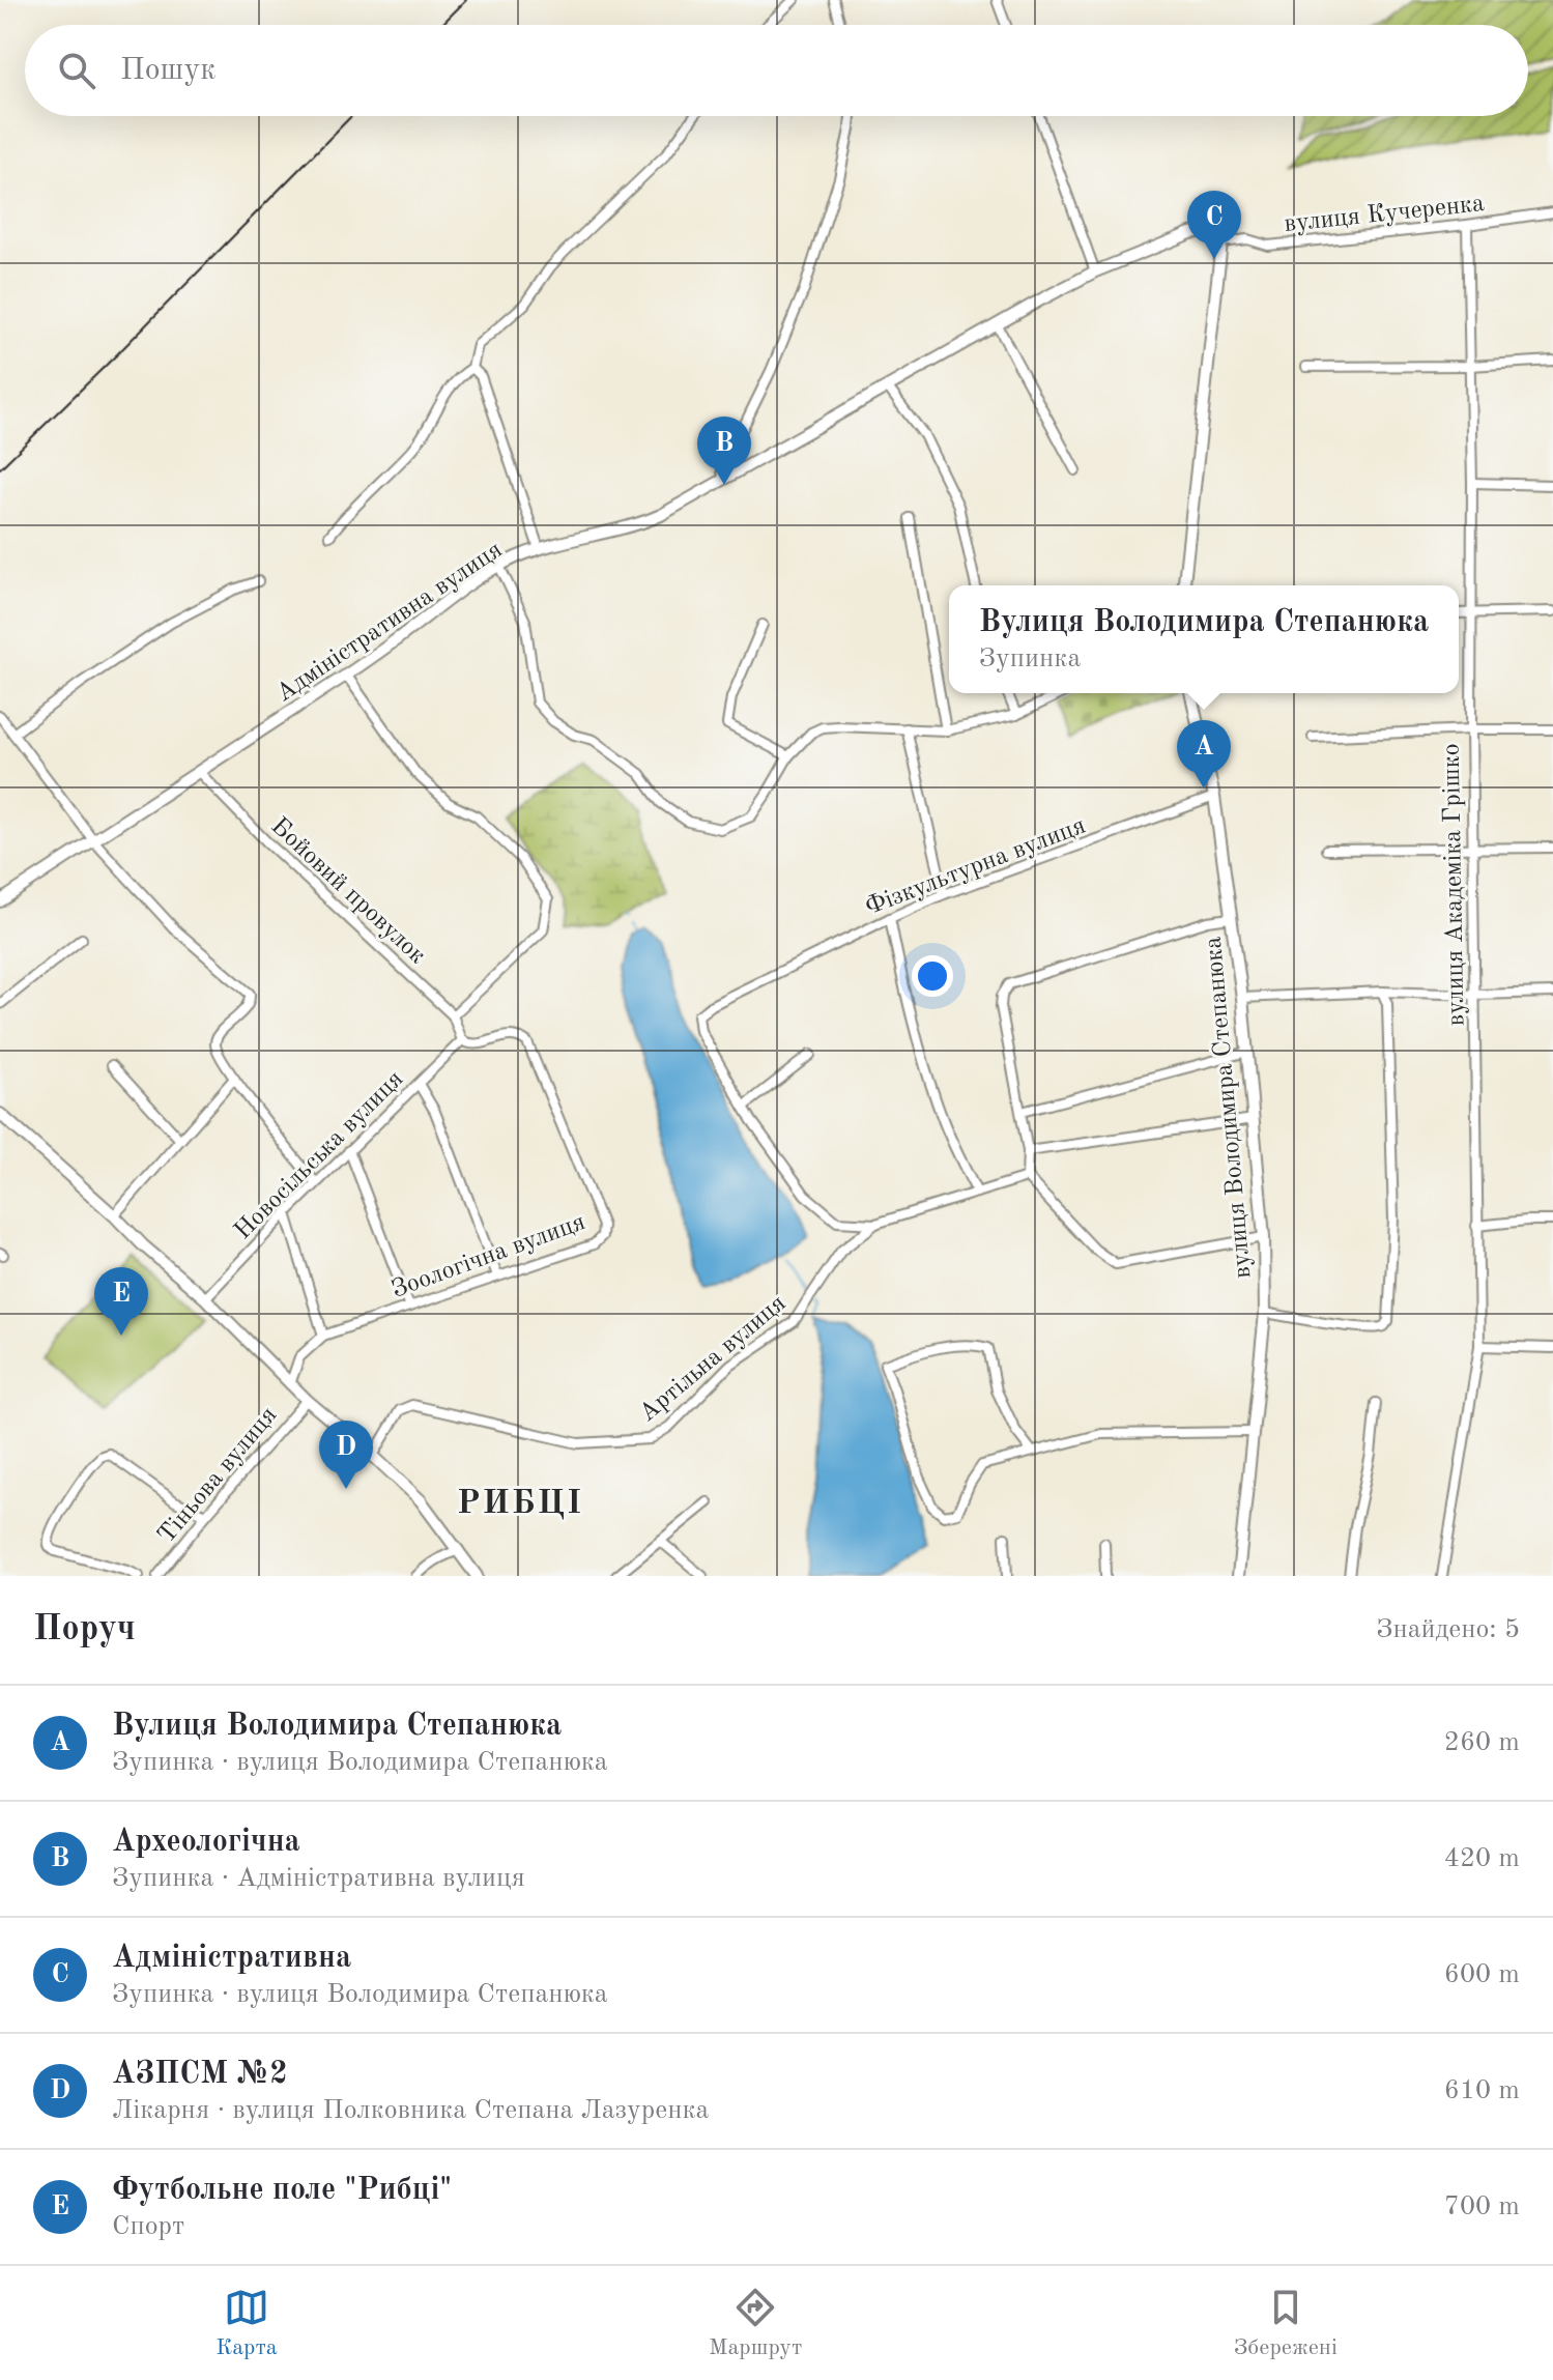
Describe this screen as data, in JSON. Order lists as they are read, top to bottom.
{
  "streets": {
    "street": [
      "вулиця Кучеренка",
      "Адміністративна вулиця",
      "Фізкультурна вулиця",
      "вулиця Академіка Грішко",
      "Бойовий провулок",
      "вулиця Володимира Степанюка",
      "Новосільська вулиця",
      "Зоологічна вулиця",
      "Артільна вулиця",
      "Тіньова вулиця"
    ]
  },
  "crossings": [
    ["вулиця Кучеренка", "Адміністративна вулиця"],
    ["вулиця Кучеренка", "вулиця Академіка Грішко"],
    ["Адміністративна вулиця", "Бойовий провулок"],
    ["Фізкультурна вулиця", "вулиця Володимира Степанюка"],
    ["Бойовий провулок", "Новосільська вулиця"],
    ["Бойовий провулок", "Зоологічна вулиця"],
    ["Новосільська вулиця", "Зоологічна вулиця"]
  ],
  "districts": ["РИБЦІ"],
  "page": {
    "search": "Пошук",
    "pins": [
      "C",
      "B",
      "A",
      "E",
      "D"
    ],
    "popup": ["Вулиця Володимира Степанюка", "Зупинка"],
    "heading": ["Поруч", "Знайдено: 5"],
    "list": [
      {
        "mark": "A",
        "name": "Вулиця Володимира Степанюка",
        "note": "Зупинка · вулиця Володимира Степанюка",
        "value": "260 m"
      },
      {
        "mark": "B",
        "name": "Археологічна",
        "note": "Зупинка · Адміністративна вулиця",
        "value": "420 m"
      },
      {
        "mark": "C",
        "name": "Адміністративна",
        "note": "Зупинка · вулиця Володимира Степанюка",
        "value": "600 m"
      },
      {
        "mark": "D",
        "name": "АЗПСМ №2",
        "note": "Лікарня · вулиця Полковника Степана Лазуренка",
        "value": "610 m"
      },
      {
        "mark": "E",
        "name": "Футбольне поле \"Рибці\"",
        "note": "Спорт",
        "value": "700 m"
      }
    ],
    "nav": ["Карта", "Маршрут", "Збережені"]
  }
}
